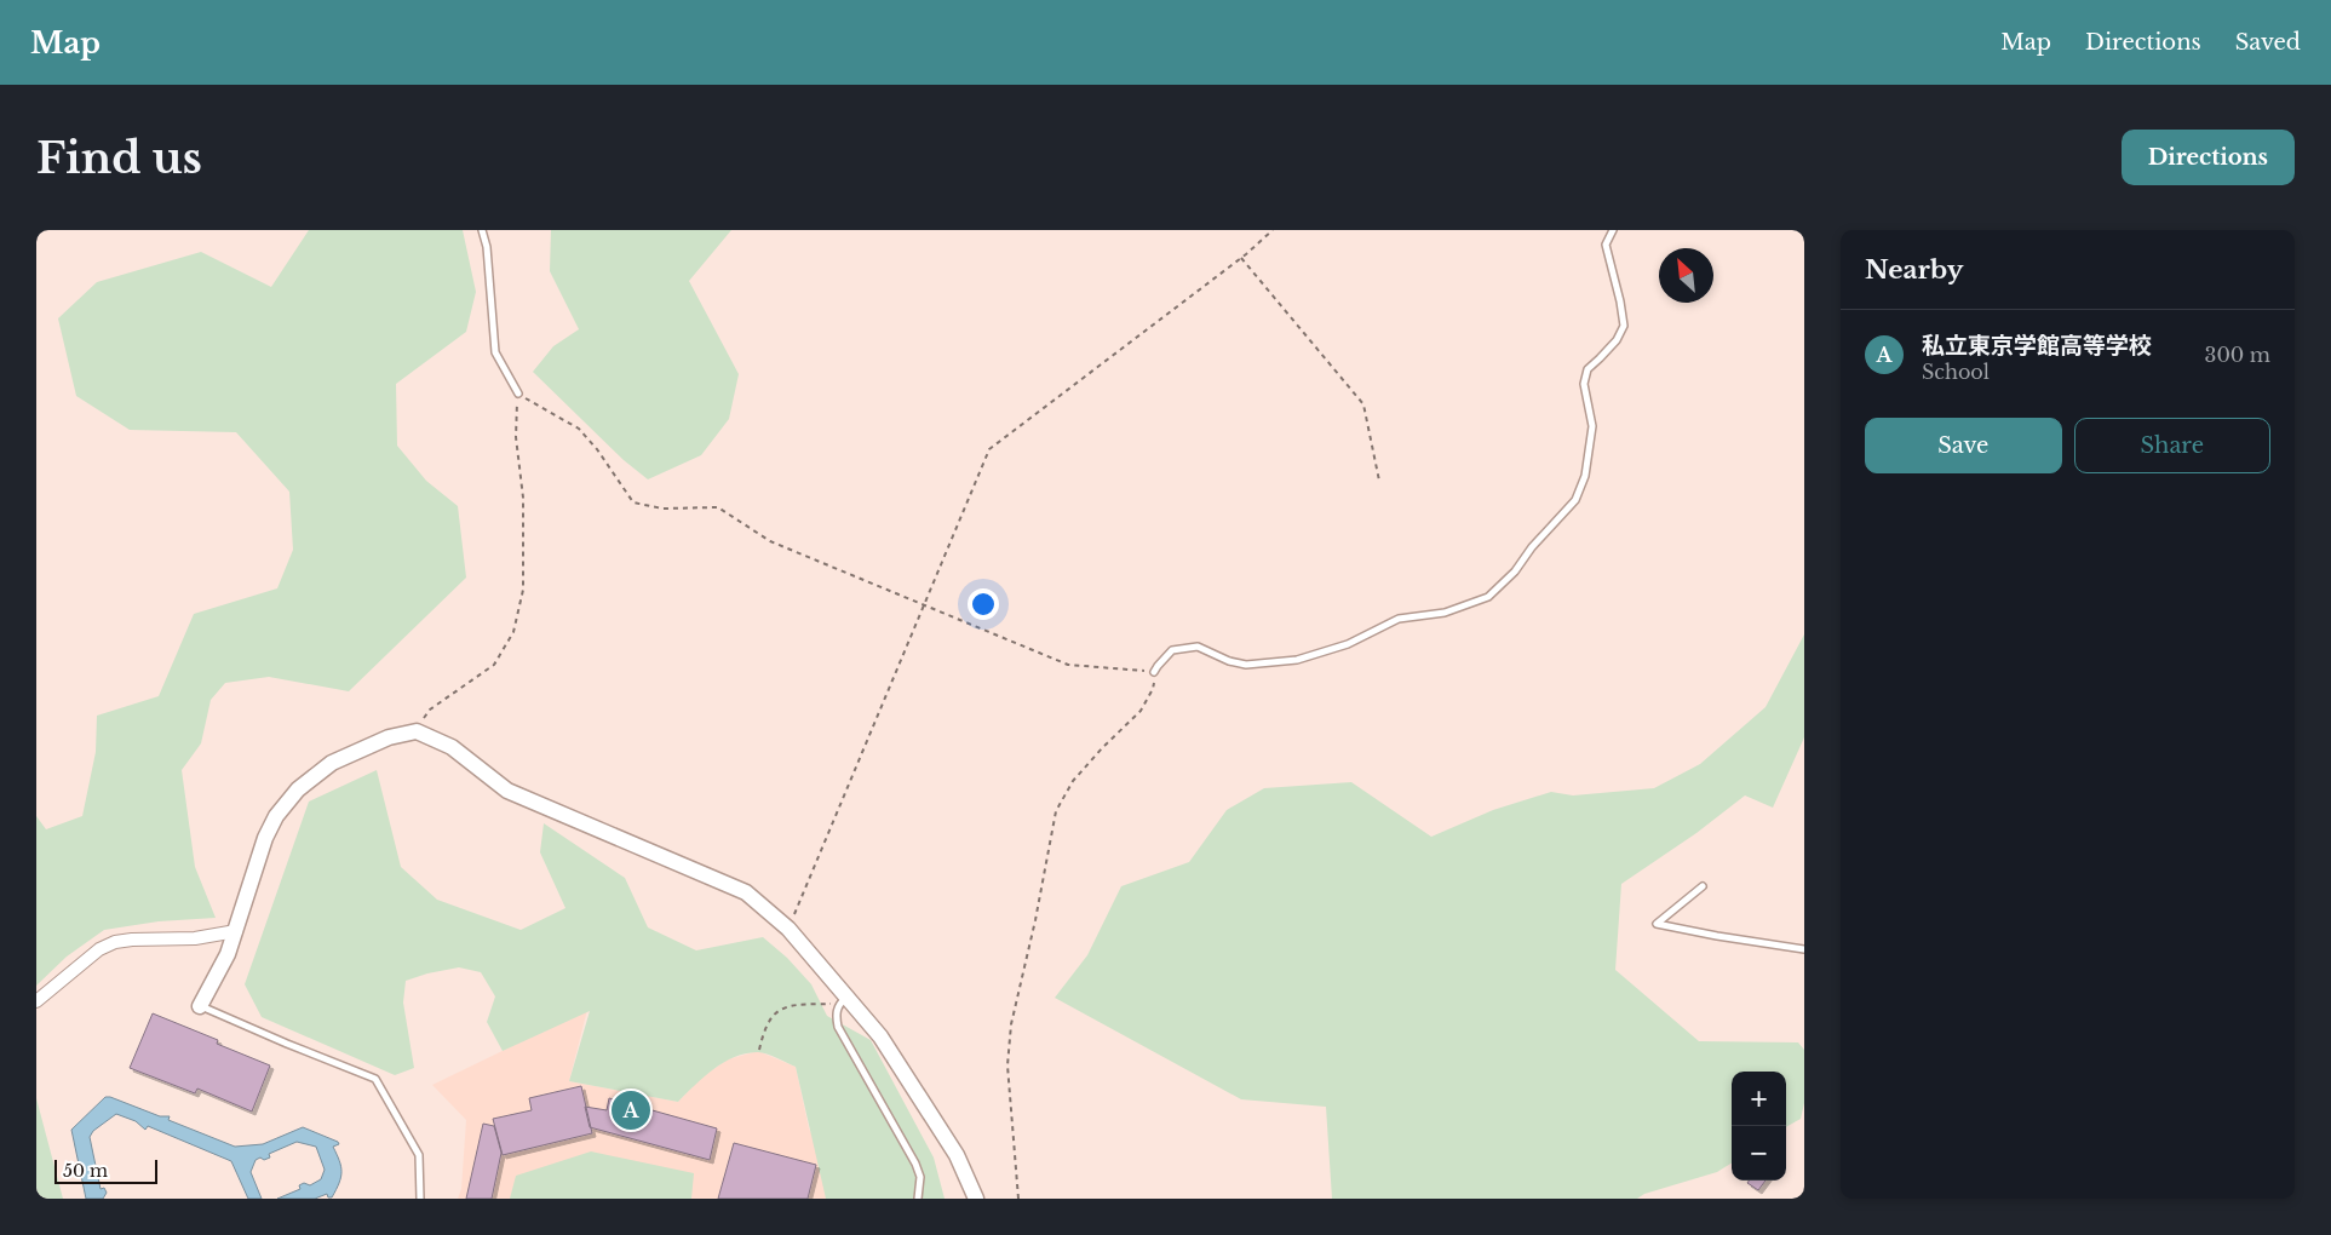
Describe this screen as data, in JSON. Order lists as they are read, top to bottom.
{
  "scale_bar": "50 m",
  "north": "top left",
  "page": {
    "header": "Map",
    "nav": ["Map", "Directions", "Saved"],
    "buttons": [
      "Directions",
      ["Save", "Share"]
    ],
    "title": "Find us",
    "heading": "Nearby",
    "list": [
      {
        "mark": "A",
        "name": "私立東京学館高等学校",
        "note": "School",
        "value": "300 m"
      }
    ],
    "map_buttons": ["+", "−"],
    "pins": "A",
    "scale": "50 m"
  }
}
